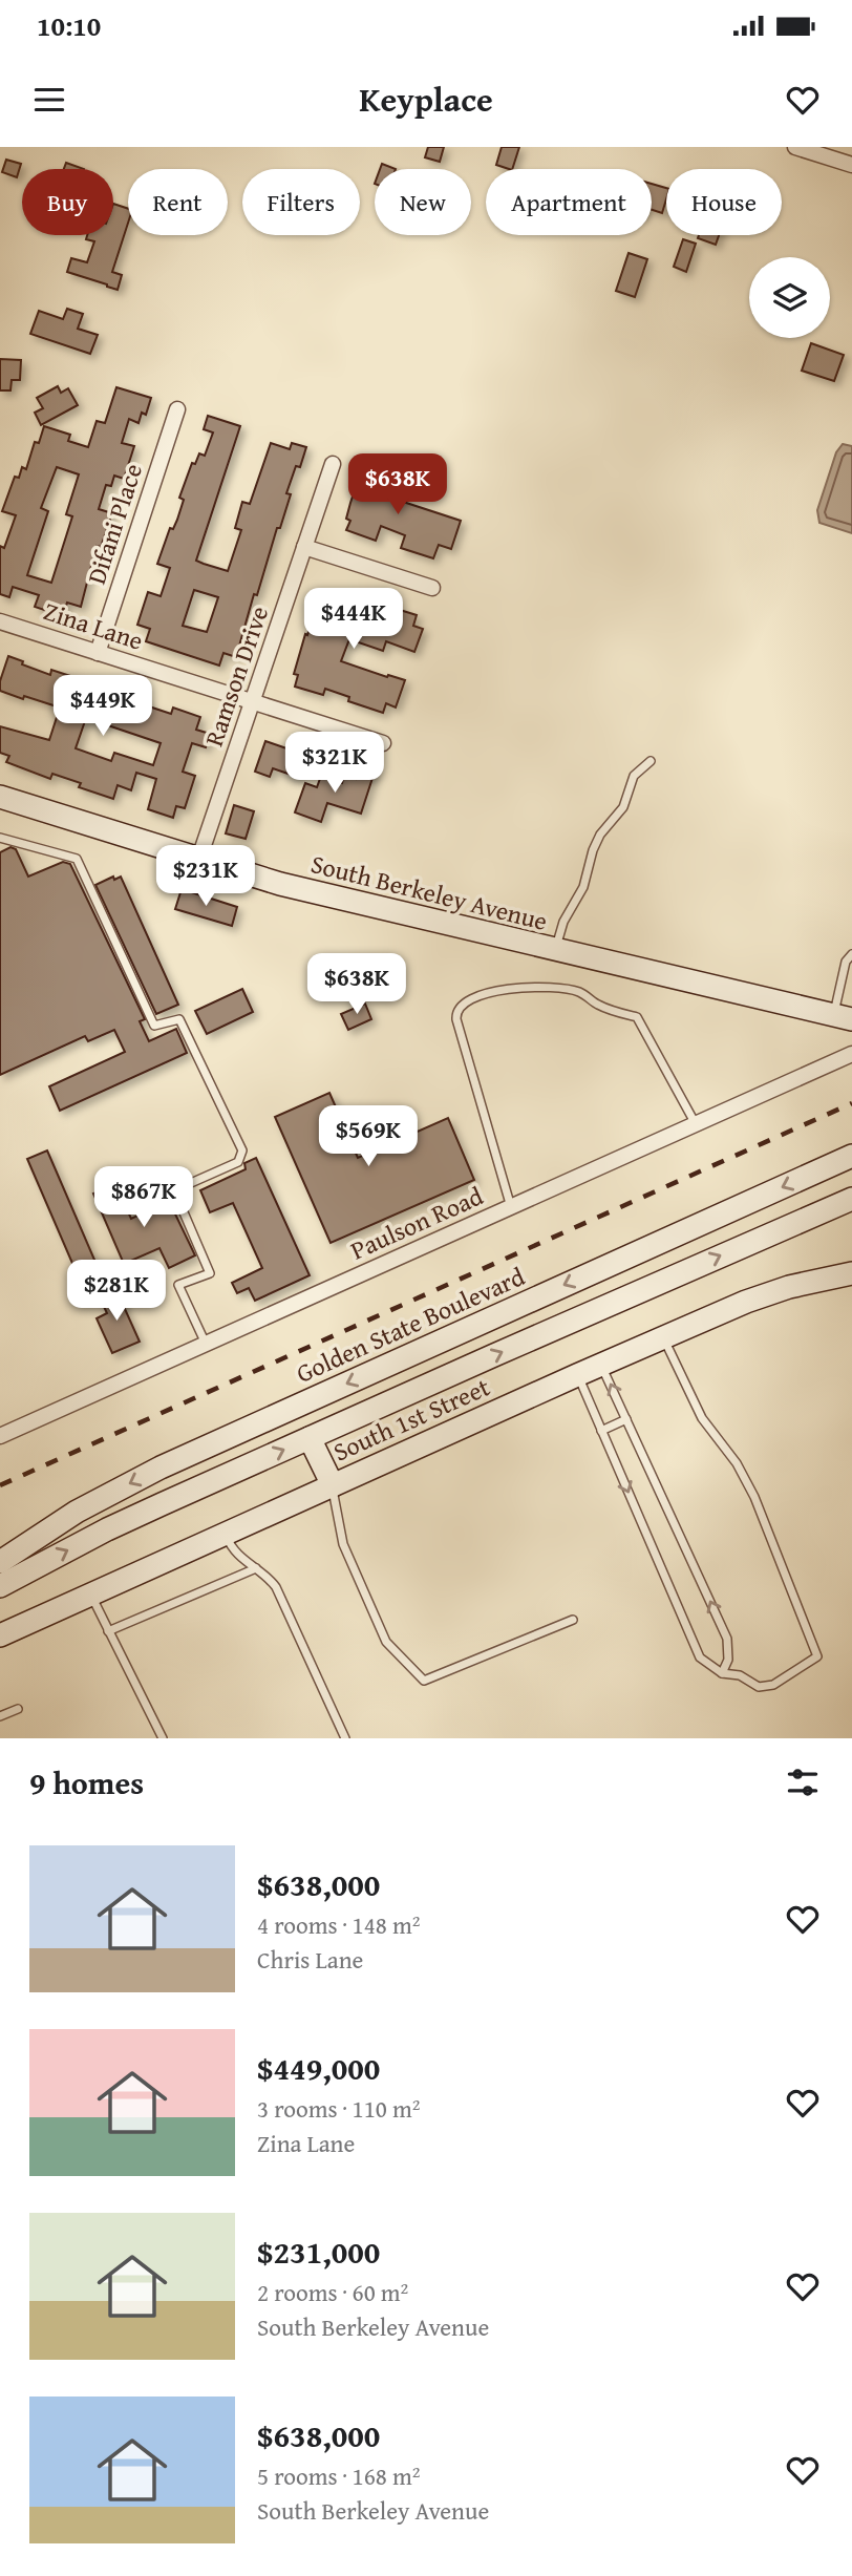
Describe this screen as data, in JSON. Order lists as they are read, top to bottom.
{
  "streets": {
    "main road": ["South Berkeley Avenue", "Golden State Boulevard", "South 1st Street"],
    "street": [
      "Difani Place",
      "Zina Lane",
      "Ramson Drive",
      "Paulson Road"
    ]
  },
  "crossings": [
    ["Difani Place", "Zina Lane"],
    ["Zina Lane", "Ramson Drive"],
    ["Ramson Drive", "South Berkeley Avenue"]
  ],
  "page": {
    "status": "10:10",
    "header": "Keyplace",
    "chip": [
      "Buy",
      "Rent",
      "Filters",
      "New",
      "Apartment",
      "House"
    ],
    "price": [
      "$638K",
      "$444K",
      "$449K",
      "$321K",
      "$231K",
      "$638K",
      "$569K",
      "$867K",
      "$281K"
    ],
    "heading": "9 homes",
    "list": [
      {
        "name": "$638,000",
        "note": "4 rooms · 148 m² · Chris Lane"
      },
      {
        "name": "$449,000",
        "note": "3 rooms · 110 m² · Zina Lane"
      },
      {
        "name": "$231,000",
        "note": "2 rooms · 60 m² · South Berkeley Avenue"
      },
      {
        "name": "$638,000",
        "note": "5 rooms · 168 m² · South Berkeley Avenue"
      }
    ]
  }
}
